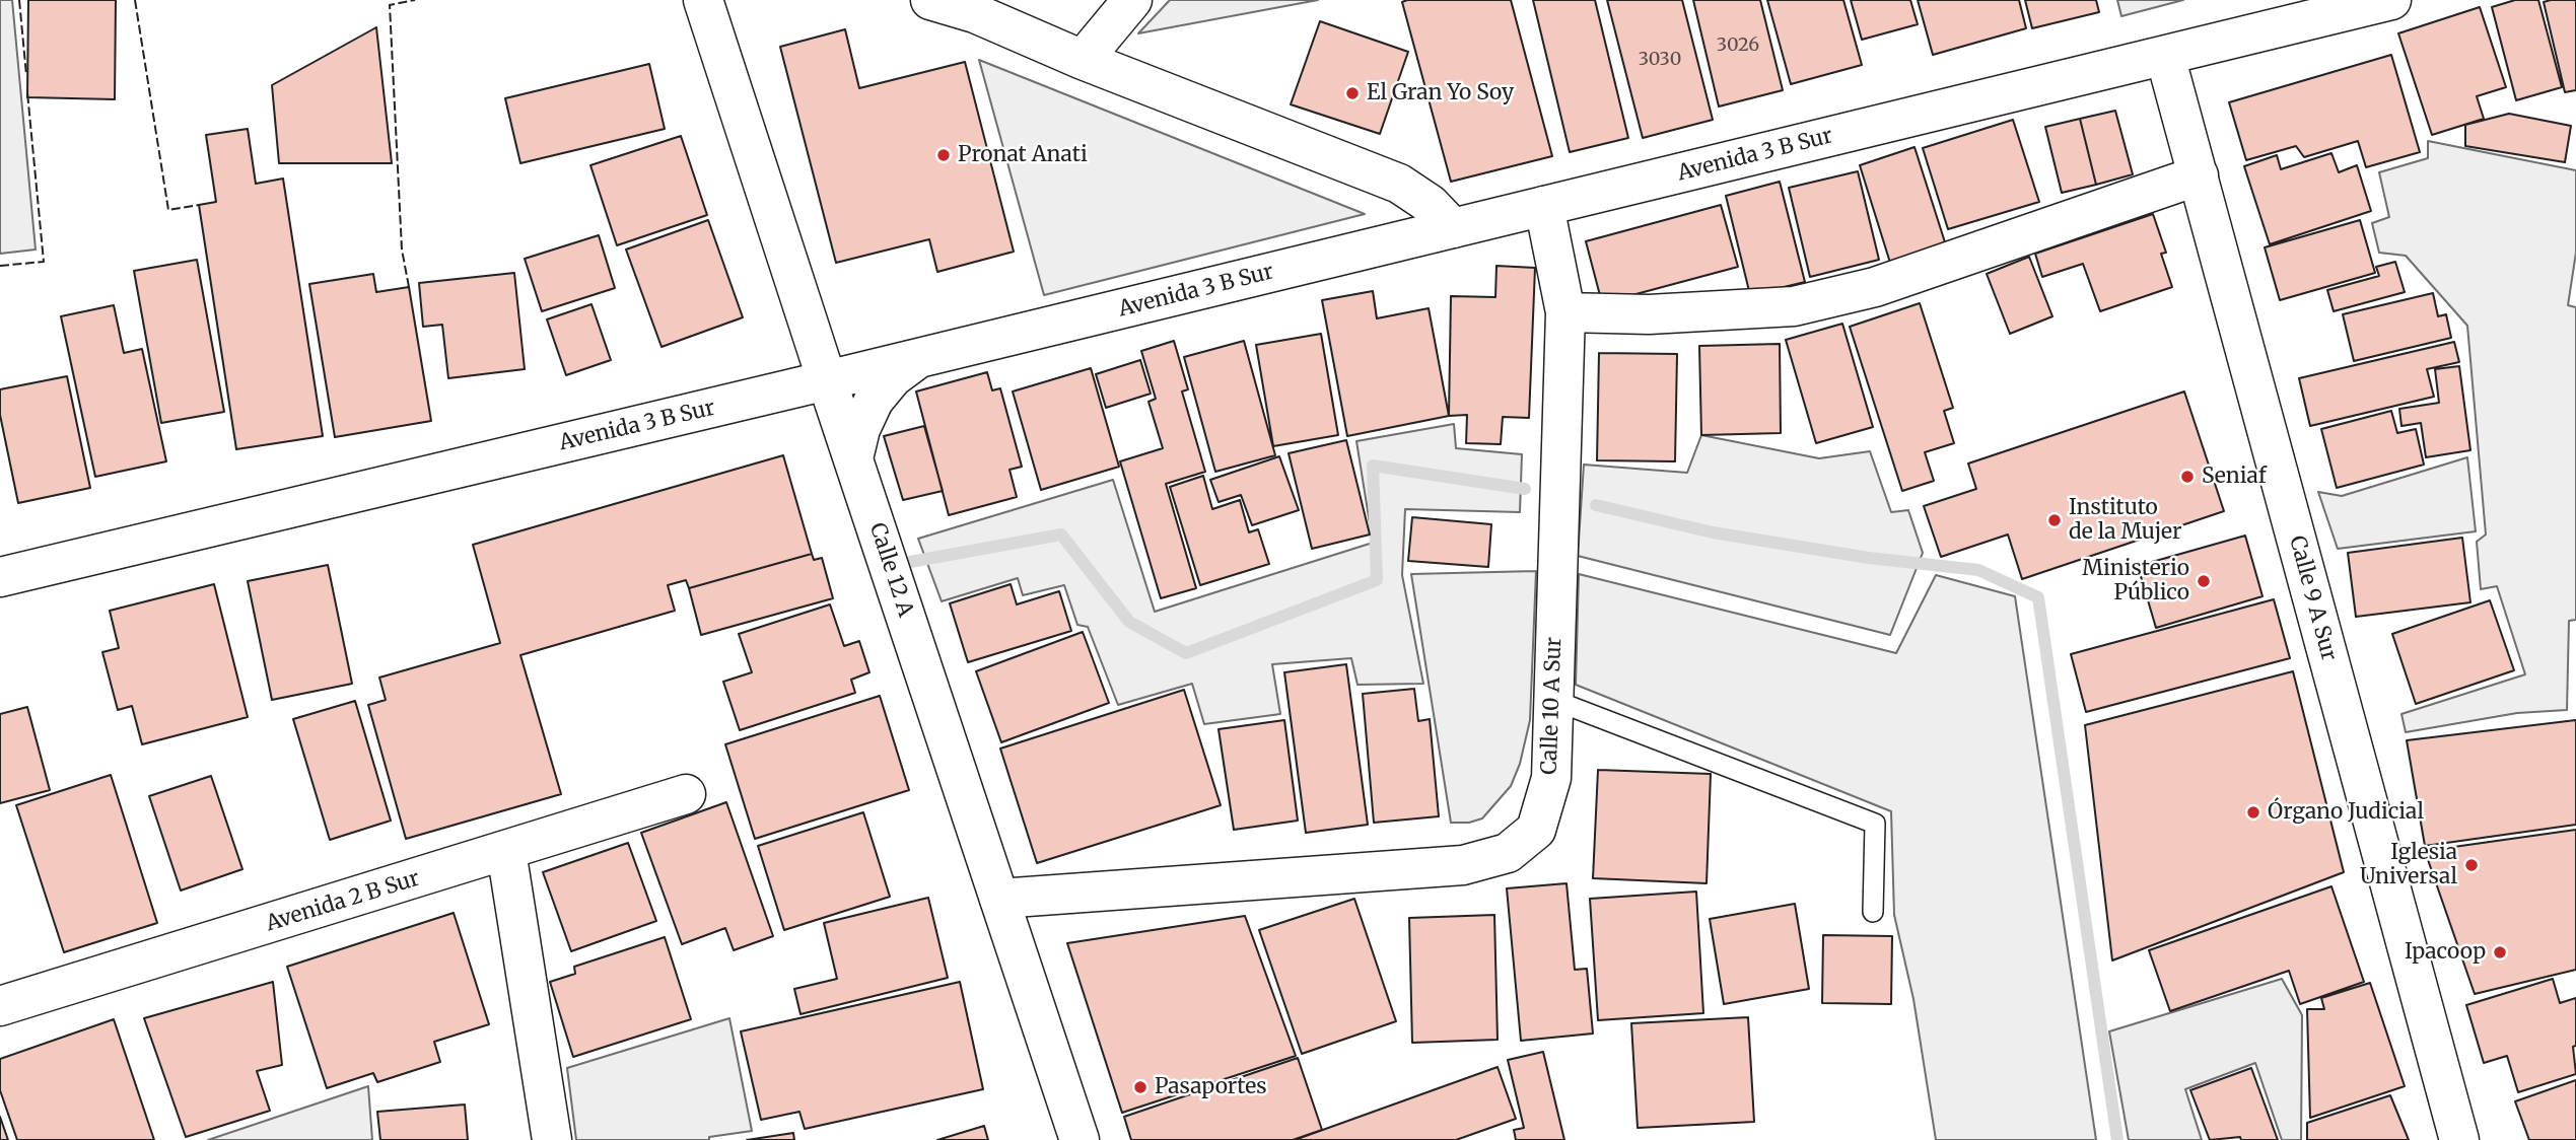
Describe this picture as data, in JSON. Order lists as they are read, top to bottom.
{
  "streets": {
    "street": [
      "Avenida 3 B Sur",
      "Calle 12 A",
      "Calle 9 A Sur",
      "Calle 10 A Sur",
      "Avenida 2 B Sur"
    ]
  },
  "crossings": [
    ["Avenida 3 B Sur", "Calle 12 A"],
    ["Avenida 3 B Sur", "Calle 9 A Sur"],
    ["Avenida 3 B Sur", "Calle 10 A Sur"],
    ["Calle 12 A", "Calle 10 A Sur"]
  ],
  "places": [
    "El Gran Yo Soy",
    "Pronat Anati",
    "Seniaf",
    "Instituto de la Mujer",
    "Ministerio Público",
    "Órgano Judicial",
    "Iglesia Universal",
    "Ipacoop",
    "Pasaportes"
  ],
  "house_numbers": ["3026", "3030"]
}
